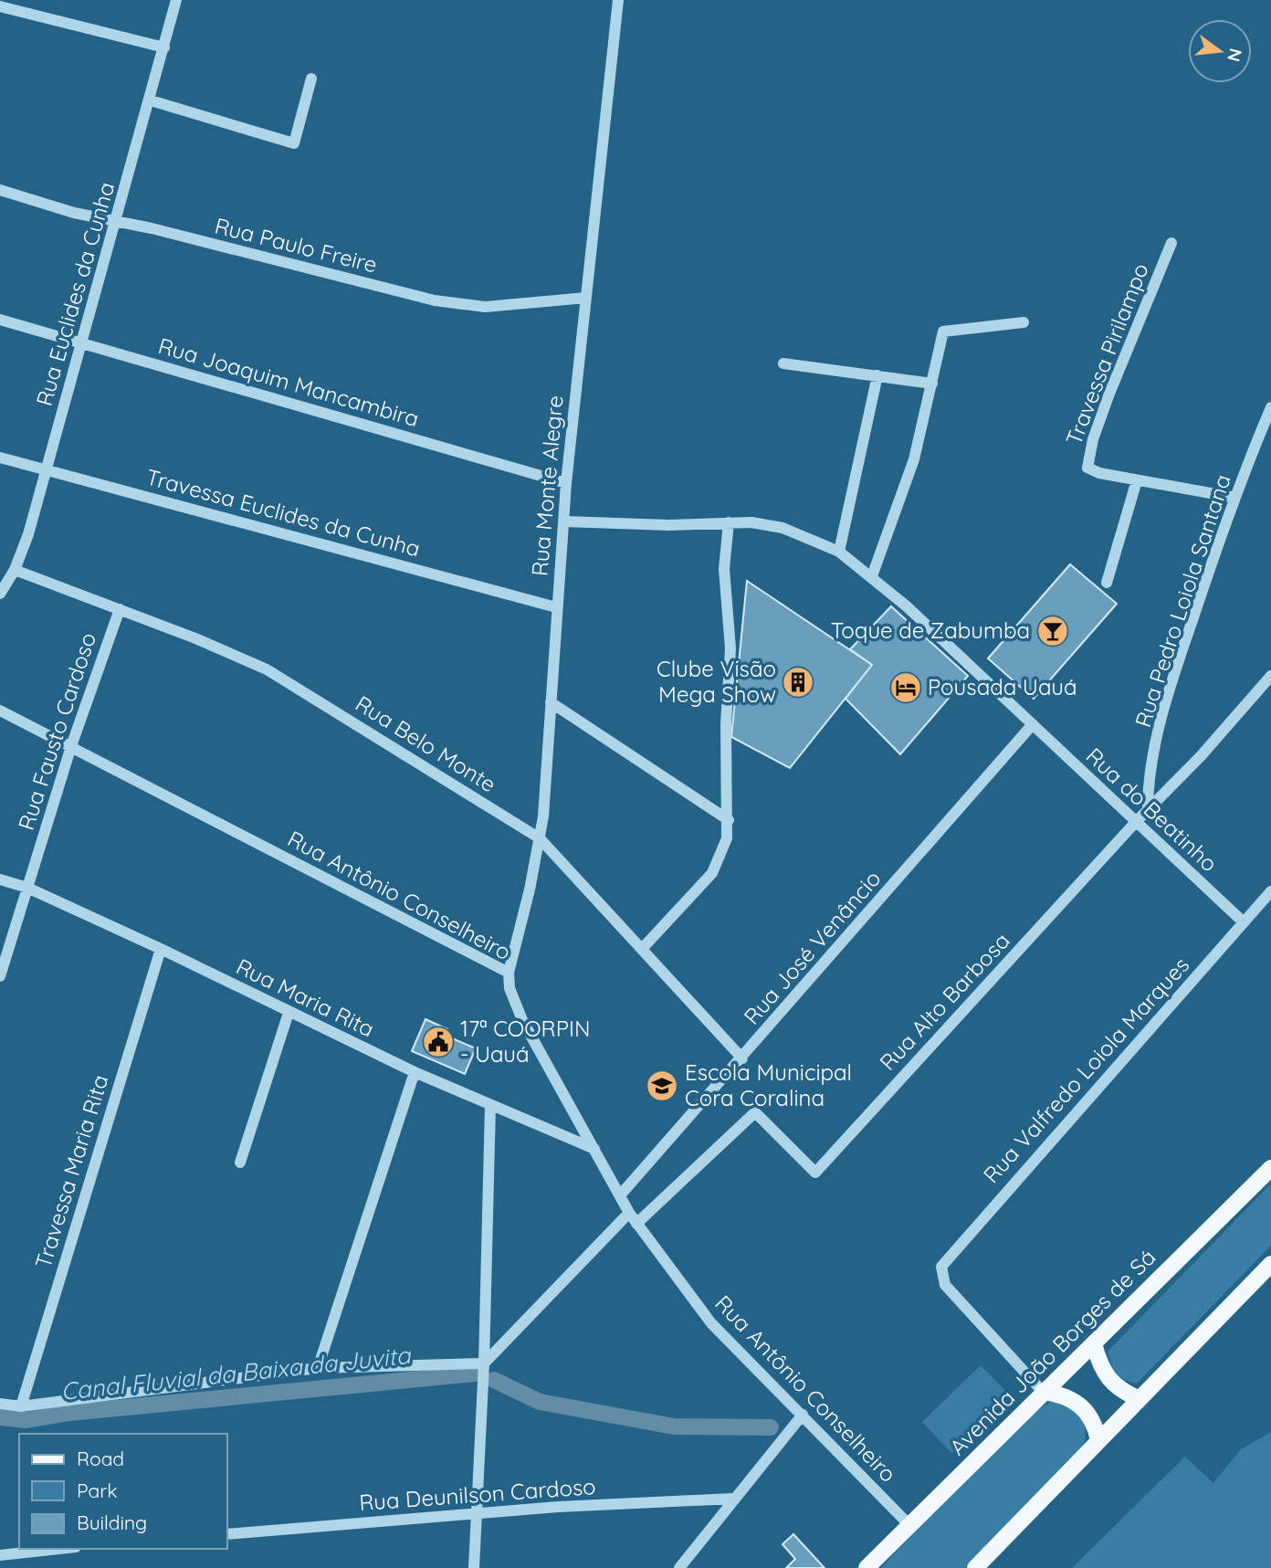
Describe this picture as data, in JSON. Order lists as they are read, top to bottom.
{
  "streets": {
    "main road": ["Avenida João Borges de Sá"],
    "street": [
      "Rua Paulo Freire",
      "Rua Euclides da Cunha",
      "Travessa Pirilampo",
      "Rua Joaquim Mancambira",
      "Rua Monte Alegre",
      "Travessa Euclides da Cunha",
      "Rua Pedro Loiola Santana",
      "Rua Fausto Cardoso",
      "Rua Belo Monte",
      "Rua do Beatinho",
      "Rua Antônio Conselheiro",
      "Rua José Venâncio",
      "Rua Maria Rita",
      "Rua Alto Barbosa",
      "Rua Valfredo Loiola Marques",
      "Travessa Maria Rita",
      "Rua Deunilson Cardoso"
    ]
  },
  "crossings": [
    ["Rua Paulo Freire", "Rua Euclides da Cunha"],
    ["Rua Paulo Freire", "Rua Monte Alegre"],
    ["Rua Euclides da Cunha", "Rua Joaquim Mancambira"],
    ["Rua Euclides da Cunha", "Travessa Euclides da Cunha"],
    ["Rua Euclides da Cunha", "Rua Belo Monte"],
    ["Travessa Pirilampo", "Rua Pedro Loiola Santana"],
    ["Rua Joaquim Mancambira", "Rua Monte Alegre"],
    ["Rua Monte Alegre", "Travessa Euclides da Cunha"],
    ["Rua Monte Alegre", "Rua Belo Monte"],
    ["Rua Monte Alegre", "Rua Antônio Conselheiro"],
    ["Rua Pedro Loiola Santana", "Rua Alto Barbosa"],
    ["Rua Fausto Cardoso", "Rua Belo Monte"],
    ["Rua Fausto Cardoso", "Rua Antônio Conselheiro"],
    ["Rua Fausto Cardoso", "Rua Maria Rita"],
    ["Rua Belo Monte", "Rua José Venâncio"],
    ["Rua do Beatinho", "Rua José Venâncio"],
    ["Rua do Beatinho", "Rua Alto Barbosa"],
    ["Rua do Beatinho", "Rua Valfredo Loiola Marques"],
    ["Rua Antônio Conselheiro", "Rua José Venâncio"],
    ["Rua Antônio Conselheiro", "Rua Maria Rita"],
    ["Rua Antônio Conselheiro", "Rua Alto Barbosa"],
    ["Rua Antônio Conselheiro", "Avenida João Borges de Sá"],
    ["Rua Maria Rita", "Travessa Maria Rita"],
    ["Rua Valfredo Loiola Marques", "Avenida João Borges de Sá"]
  ],
  "water": ["Canal Fluvial da Baixa da Juvita"],
  "places": {
    "bar": ["Toque de Zabumba"],
    "building": ["Clube Visão Mega Show"],
    "hotel": ["Pousada Uauá"],
    "public building": ["17ª COORPIN - Uauá"],
    "school or university": ["Escola Municipal Cora Coralina"]
  },
  "legend": ["Road", "Park", "Building"],
  "north": "right"
}
